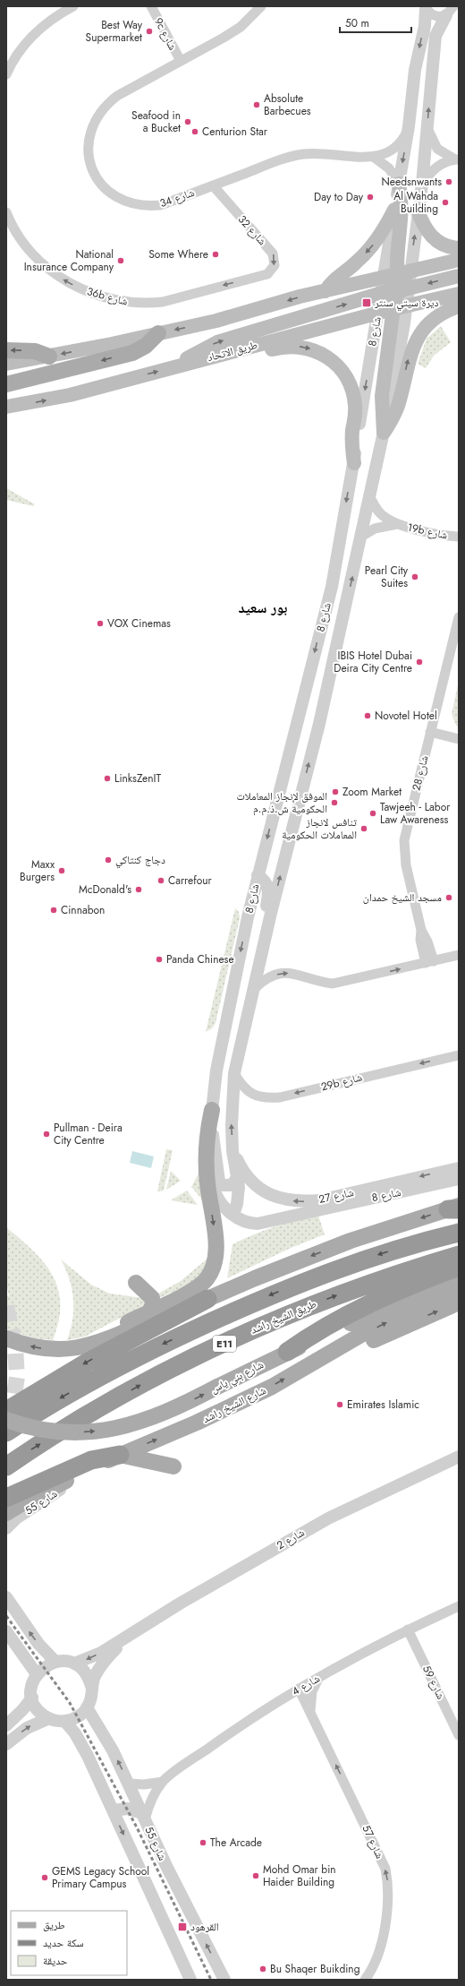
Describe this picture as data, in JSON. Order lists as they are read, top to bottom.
{
  "streets": {
    "highway": ["طريق الشيخ راشد", "E11"],
    "main road": ["طريق الاتحاد", "شارع بني ياس", "شارع الشيخ راشد"],
    "street": [
      "9c شارع",
      "شارع 34",
      "شارع 32",
      "36b شارع",
      "شارع 8",
      "19b شارع",
      "شارع 28",
      "29b شارع",
      "شارع 27",
      "شارع 55",
      "شارع 2",
      "شارع 59",
      "شارع 4",
      "شارع 57"
    ]
  },
  "crossings": [
    ["9c شارع", "شارع 34"],
    ["شارع 34", "شارع 32"],
    ["شارع 32", "36b شارع"],
    ["شارع 8", "طريق الاتحاد"],
    ["شارع 8", "19b شارع"],
    ["شارع 8", "29b شارع"],
    ["شارع 8", "شارع 27"],
    ["شارع الشيخ راشد", "شارع 55"],
    ["شارع 55", "شارع 2"],
    ["شارع 55", "شارع 4"],
    ["شارع 59", "شارع 4"],
    ["شارع 4", "شارع 57"]
  ],
  "one_way": [
    "شارع 32",
    "36b شارع",
    "29b شارع",
    "شارع 27",
    "شارع 57"
  ],
  "districts": ["بور سعيد"],
  "places": {
    "other": [
      "Best Way Supermarket",
      "Absolute Barbecues",
      "Seafood in a Bucket",
      "Centurion Star",
      "Needsnwants",
      "Day to Day",
      "Al Wahda Building",
      "Some Where",
      "National Insurance Company",
      "Pearl City Suites",
      "VOX Cinemas",
      "IBIS Hotel Dubai Deira City Centre",
      "Novotel Hotel",
      "LinksZenIT",
      "Zoom Market",
      "الموفق لإنجاز المعاملات الحكومية ش.ذ.م.م",
      "Tawjeeh - Labor Law Awareness",
      "تنافس لانجاز المعاملات الحكومية",
      "دجاج كنتاكي",
      "Maxx Burgers",
      "Carrefour",
      "McDonald's",
      "مسجد الشيخ حمدان",
      "Cinnabon",
      "Panda Chinese",
      "Pullman - Deira City Centre",
      "Emirates Islamic",
      "The Arcade",
      "Mohd Omar bin Haider Building",
      "GEMS Legacy School Primary Campus",
      "Bu Shaqer Buikding"
    ],
    "transit": ["ديرة سيتي سنتر", "القرهود"]
  },
  "legend": ["طريق", "سكة حديد", "حديقة"],
  "scale_bar": "50 m"
}
